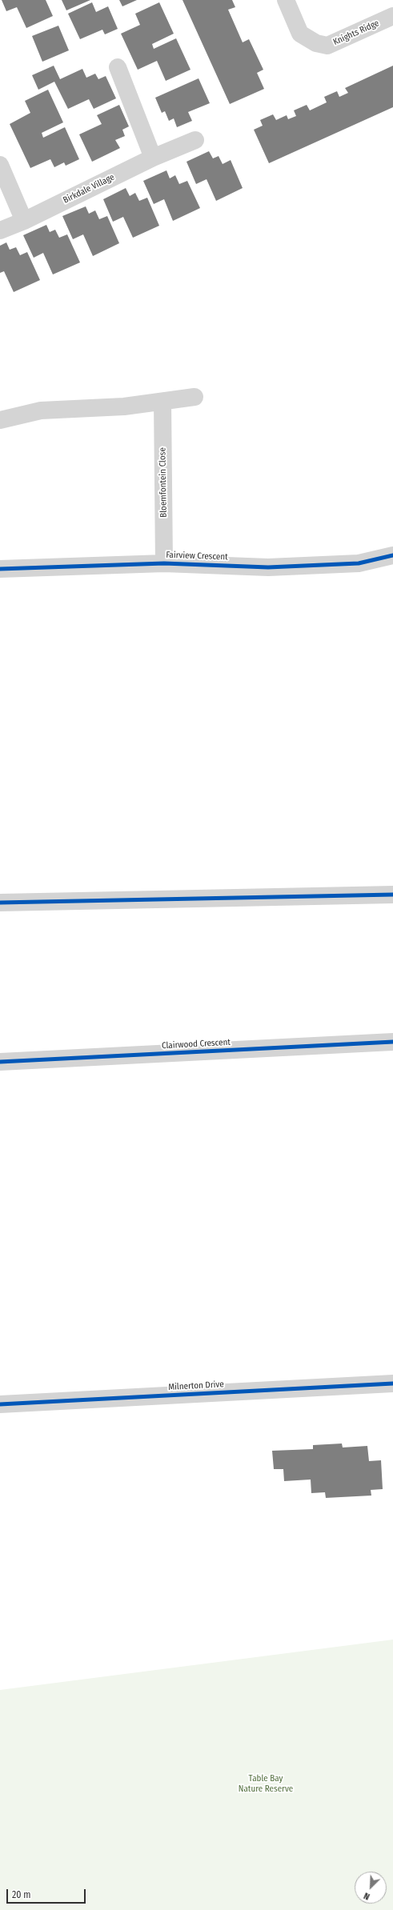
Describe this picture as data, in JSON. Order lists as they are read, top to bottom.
{
  "streets": {
    "street": [
      "Knights Ridge",
      "Birkdale Village",
      "Bloemfontein Close",
      "Fairview Crescent",
      "Clairwood Crescent",
      "Milnerton Drive"
    ]
  },
  "crossings": [
    ["Bloemfontein Close", "Fairview Crescent"]
  ],
  "parks": ["Table Bay Nature Reserve"],
  "scale_bar": "20 m",
  "north": "bottom left"
}
